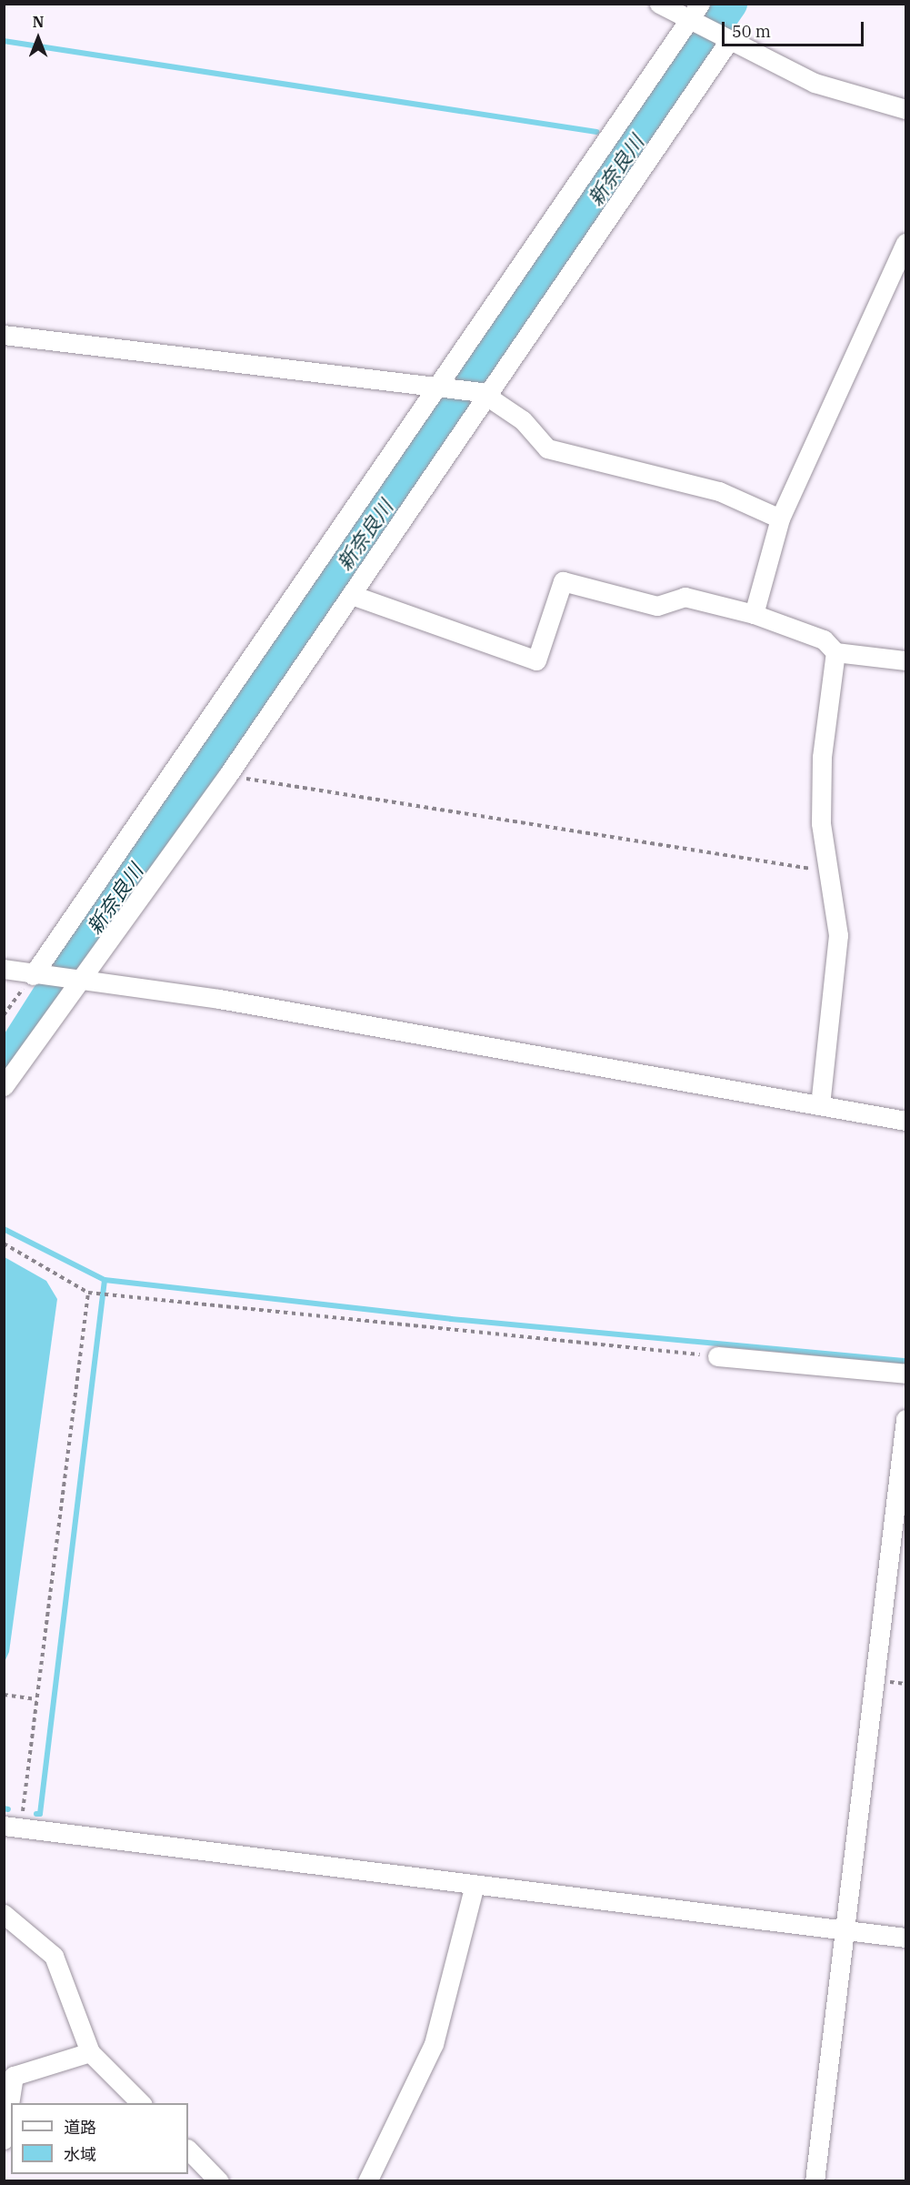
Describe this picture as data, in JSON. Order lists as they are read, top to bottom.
{
  "water": ["新奈良川"],
  "legend": ["道路", "水域"],
  "scale_bar": "50 m",
  "north": "top"
}
